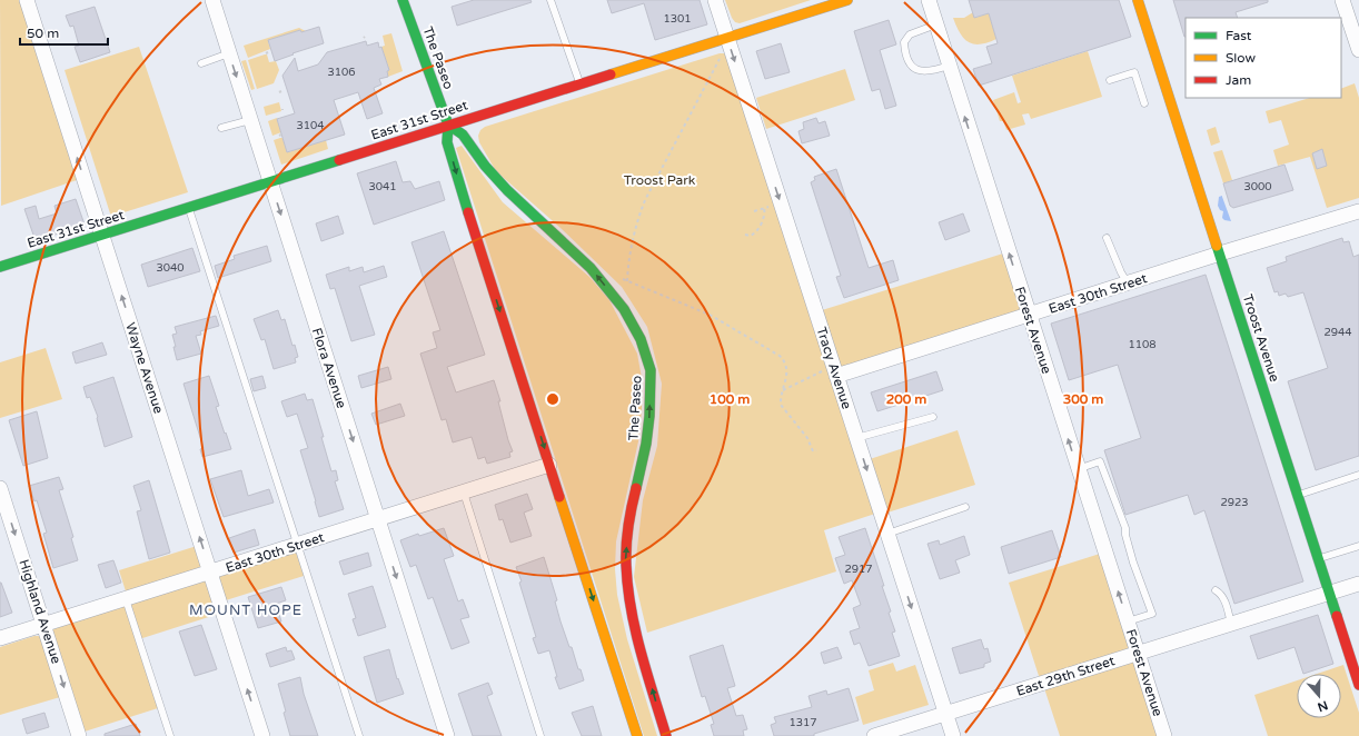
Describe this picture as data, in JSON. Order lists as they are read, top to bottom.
{
  "streets": {
    "main road": ["The Paseo", "East 31st Street", "Troost Avenue"],
    "street": [
      "East 30th Street",
      "Forest Avenue",
      "Wayne Avenue",
      "Flora Avenue",
      "Tracy Avenue",
      "Highland Avenue",
      "East 29th Street"
    ]
  },
  "crossings": [
    ["The Paseo", "East 31st Street"],
    ["The Paseo", "East 30th Street"],
    ["East 31st Street", "Wayne Avenue"],
    ["East 31st Street", "Flora Avenue"],
    ["East 31st Street", "Tracy Avenue"],
    ["East 30th Street", "Forest Avenue"],
    ["East 30th Street", "Troost Avenue"],
    ["East 30th Street", "Wayne Avenue"],
    ["East 30th Street", "Flora Avenue"],
    ["East 30th Street", "Tracy Avenue"],
    ["East 30th Street", "Highland Avenue"],
    ["Forest Avenue", "East 29th Street"],
    ["Troost Avenue", "East 29th Street"],
    ["Tracy Avenue", "East 29th Street"]
  ],
  "one_way": [
    "Forest Avenue",
    "Wayne Avenue",
    "Flora Avenue",
    "Tracy Avenue",
    "Highland Avenue"
  ],
  "districts": ["MOUNT HOPE"],
  "parks": ["Troost Park"],
  "house_numbers": [
    "1301",
    "3106",
    "3104",
    "3041",
    "3000",
    "3040",
    "2944",
    "1108",
    "2923",
    "2917",
    "1317"
  ],
  "legend": ["Fast", "Slow", "Jam"],
  "scale_bar": "50 m",
  "north": "bottom",
  "rings": ["100 m", "200 m", "300 m"]
}
